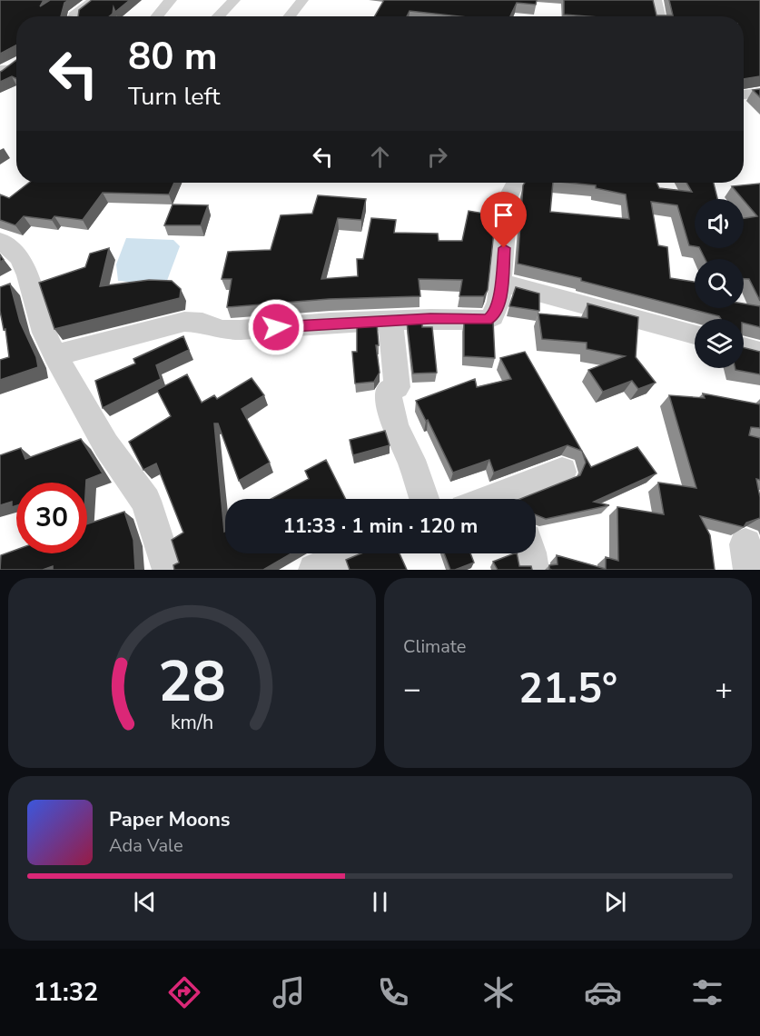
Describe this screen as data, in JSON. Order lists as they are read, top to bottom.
{
  "page": {
    "turn": ["80 m", "Turn left"],
    "limit": "30",
    "trip": "11:33 · 1 min · 120 m",
    "tile": "Climate",
    "heat": ["−", "21.5°", "+"],
    "song": ["Paper Moons", "Ada Vale"],
    "tabs": "11:32",
    "gauge": ["28", "km/h"]
  }
}
